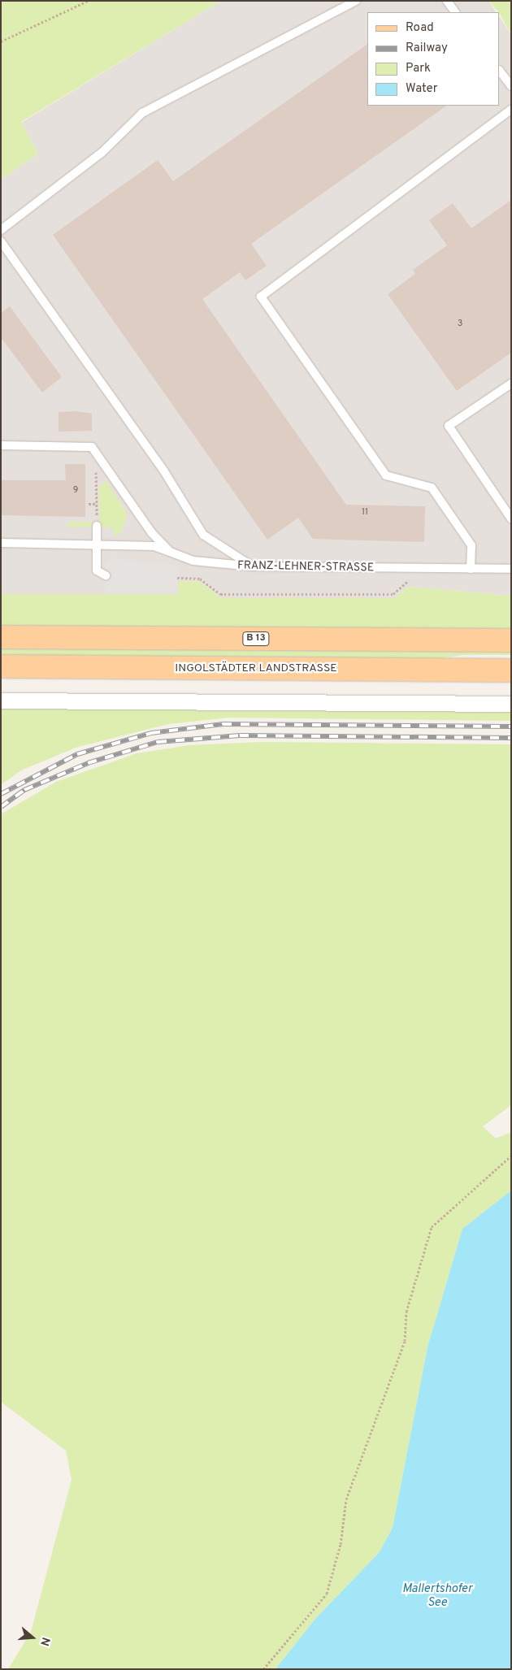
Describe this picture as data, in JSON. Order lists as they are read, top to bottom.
{
  "streets": {
    "main road": ["B 13", "INGOLSTÄDTER LANDSTRASSE"],
    "lane": ["FRANZ-LEHNER-STRASSE"]
  },
  "water": ["Mallertshofer See"],
  "house_numbers": ["3", "9", "11"],
  "legend": [
    "Road",
    "Railway",
    "Park",
    "Water"
  ],
  "north": "right"
}
